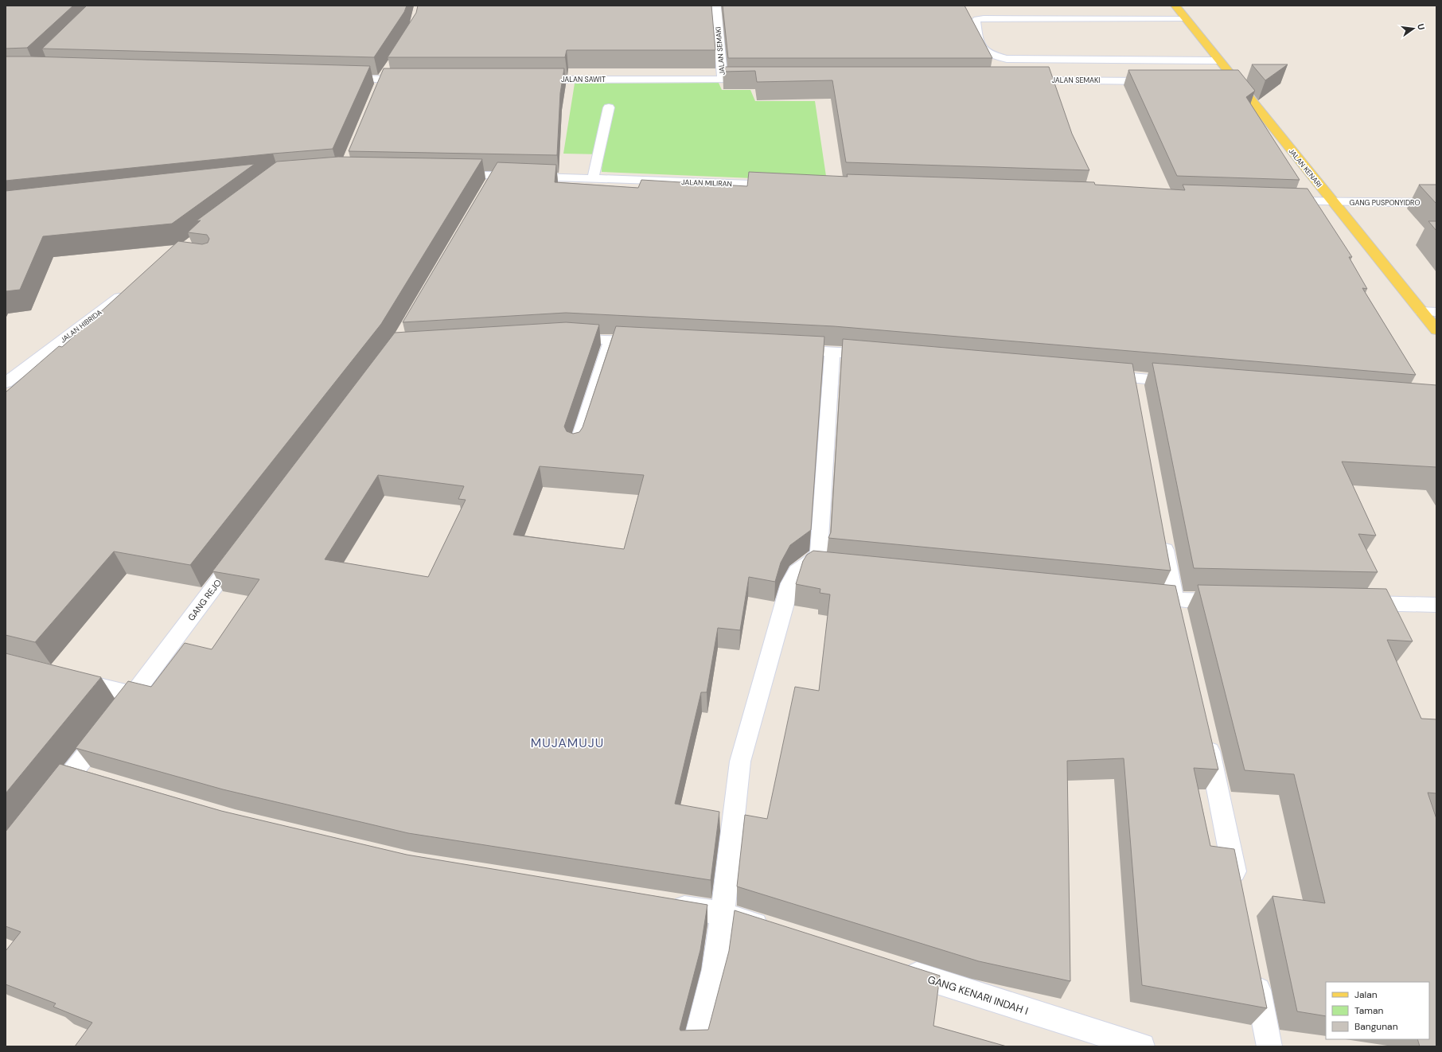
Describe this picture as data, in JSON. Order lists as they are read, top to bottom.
{
  "streets": {
    "main road": ["JALAN KENARI"],
    "street": [
      "JALAN SEMAKI",
      "JALAN SAWIT",
      "JALAN MILIRAN",
      "GANG PUSPONYIDRO",
      "JALAN HIBRIDA",
      "GANG REJO",
      "GANG KENARI INDAH I"
    ]
  },
  "crossings": [
    ["JALAN SEMAKI", "JALAN SAWIT"],
    ["JALAN KENARI", "GANG PUSPONYIDRO"]
  ],
  "districts": ["MUJAMUJU"],
  "legend": ["Jalan", "Taman", "Bangunan"],
  "north": "right"
}
